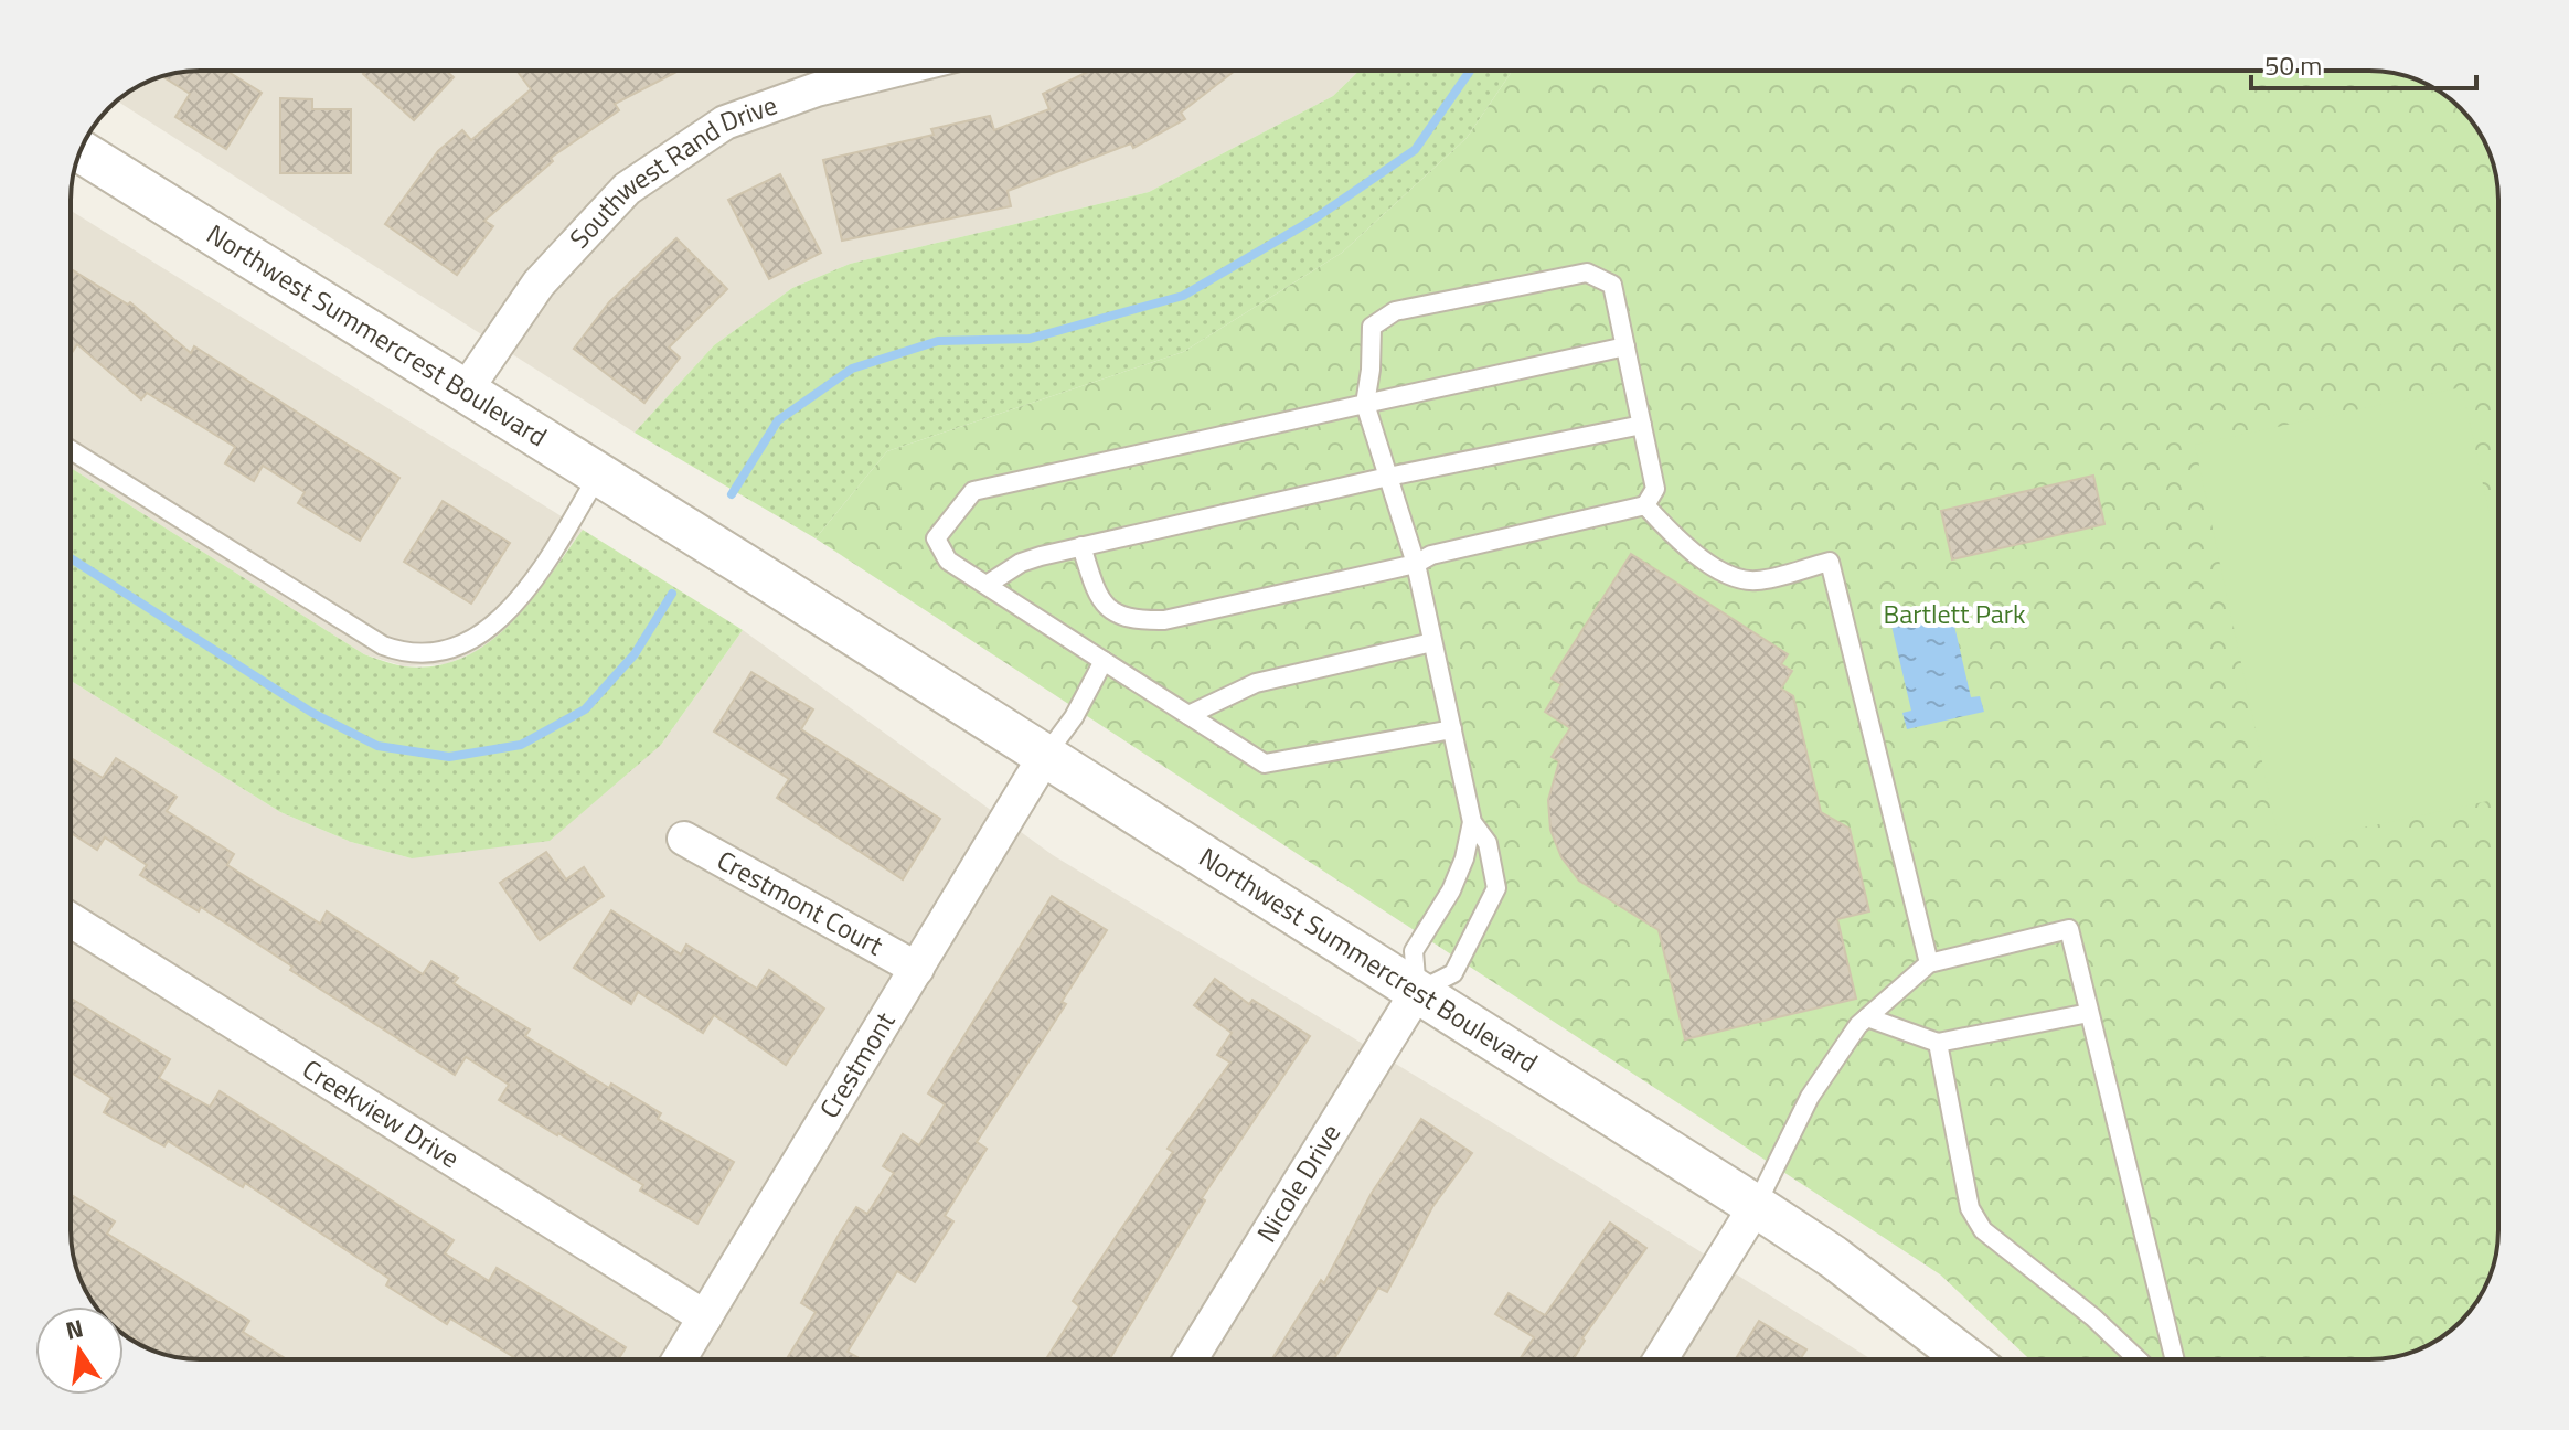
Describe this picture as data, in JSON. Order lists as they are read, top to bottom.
{
  "streets": {
    "street": [
      "Southwest Rand Drive",
      "Northwest Summercrest Boulevard",
      "Crestmont Court",
      "Crestmont",
      "Creekview Drive",
      "Nicole Drive"
    ]
  },
  "crossings": [
    ["Southwest Rand Drive", "Northwest Summercrest Boulevard"],
    ["Northwest Summercrest Boulevard", "Crestmont"],
    ["Northwest Summercrest Boulevard", "Nicole Drive"],
    ["Crestmont Court", "Crestmont"],
    ["Crestmont", "Creekview Drive"]
  ],
  "parks": ["Bartlett Park"],
  "scale_bar": "50 m",
  "north": "top"
}
